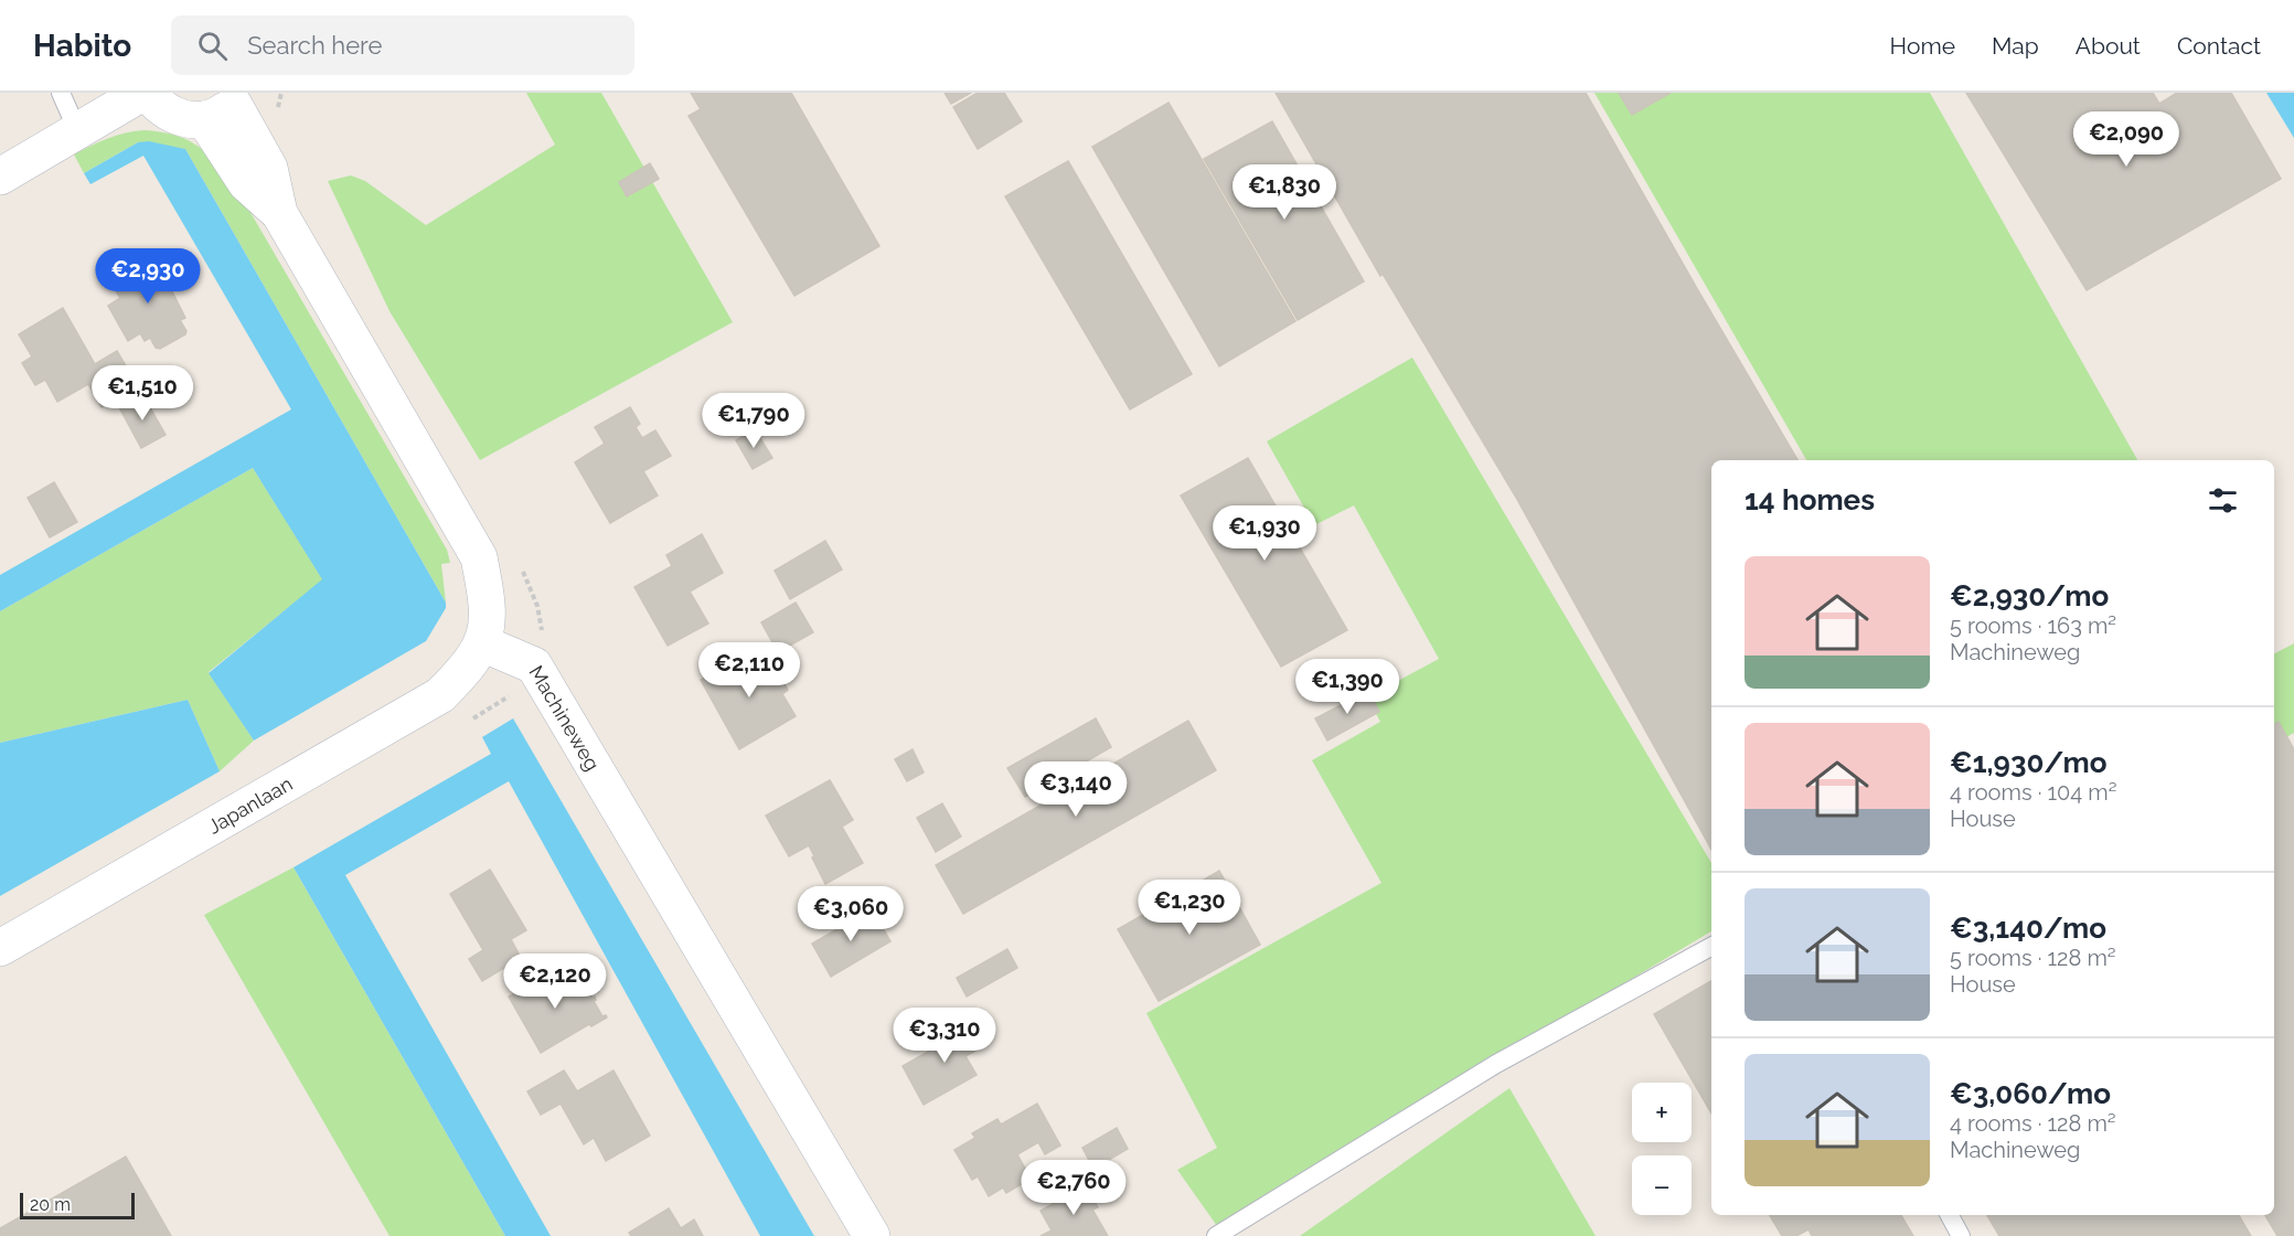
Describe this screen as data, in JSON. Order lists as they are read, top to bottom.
{
  "streets": {
    "street": ["Machineweg", "Japanlaan"]
  },
  "crossings": [
    ["Machineweg", "Japanlaan"]
  ],
  "scale_bar": "20 m",
  "page": {
    "header": "Habito",
    "search": "Search here",
    "nav": [
      "Home",
      "Map",
      "About",
      "Contact"
    ],
    "price": [
      "€2,090",
      "€1,830",
      "€2,930",
      "€1,510",
      "€1,790",
      "€1,930",
      "€2,110",
      "€1,390",
      "€3,140",
      "€1,230",
      "€3,060",
      "€2,120",
      "€3,310",
      "€2,760"
    ],
    "heading": "14 homes",
    "list": [
      {
        "name": "€2,930/mo",
        "note": "5 rooms · 163 m² · Machineweg"
      },
      {
        "name": "€1,930/mo",
        "note": "4 rooms · 104 m² · House"
      },
      {
        "name": "€3,140/mo",
        "note": "5 rooms · 128 m² · House"
      },
      {
        "name": "€3,060/mo",
        "note": "4 rooms · 128 m² · Machineweg"
      }
    ],
    "map_buttons": ["+", "−"],
    "scale": "20 m"
  }
}
